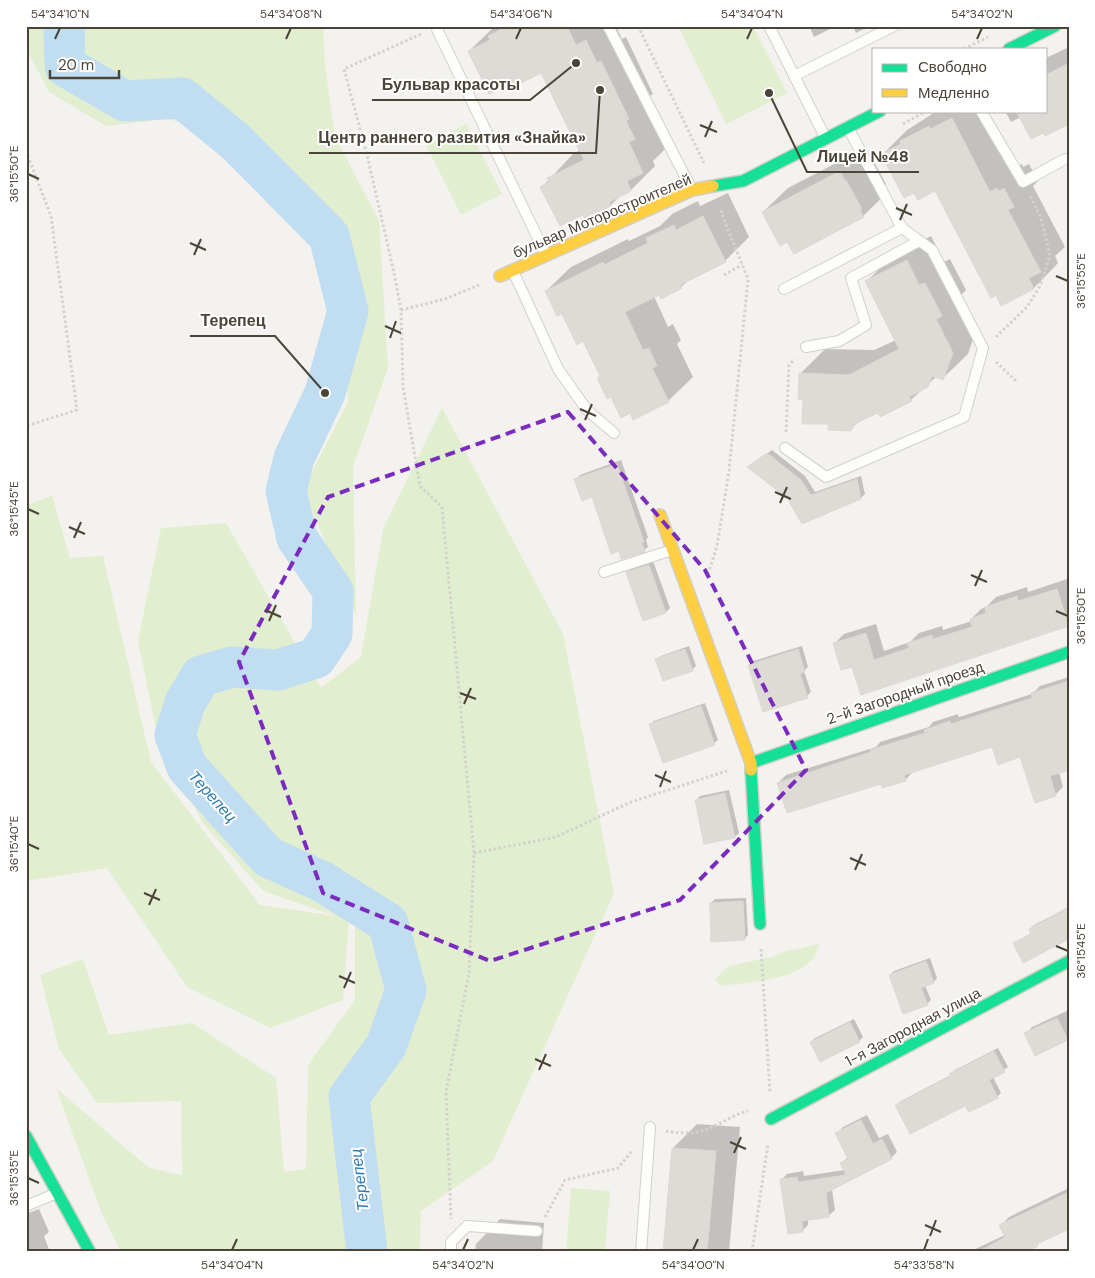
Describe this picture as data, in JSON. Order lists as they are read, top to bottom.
{
  "streets": {
    "street": ["бульвар Моторостроителей", "2-й Загородный проезд", "1-я Загородная улица"]
  },
  "water": ["Терепец"],
  "places": [
    "Бульвар красоты",
    "Центр раннего развития «Знайка»",
    "Лицей №48",
    "Терепец"
  ],
  "legend": ["Свободно", "Медленно"],
  "scale_bar": "20 m",
  "coordinates": [
    "54°34'10\"N",
    "54°34'08\"N",
    "54°34'06\"N",
    "54°34'04\"N",
    "54°34'02\"N",
    "36°15'50\"E",
    "36°15'55\"E",
    "36°15'45\"E",
    "36°15'40\"E",
    "36°15'35\"E",
    "54°34'00\"N",
    "54°33'58\"N"
  ]
}
